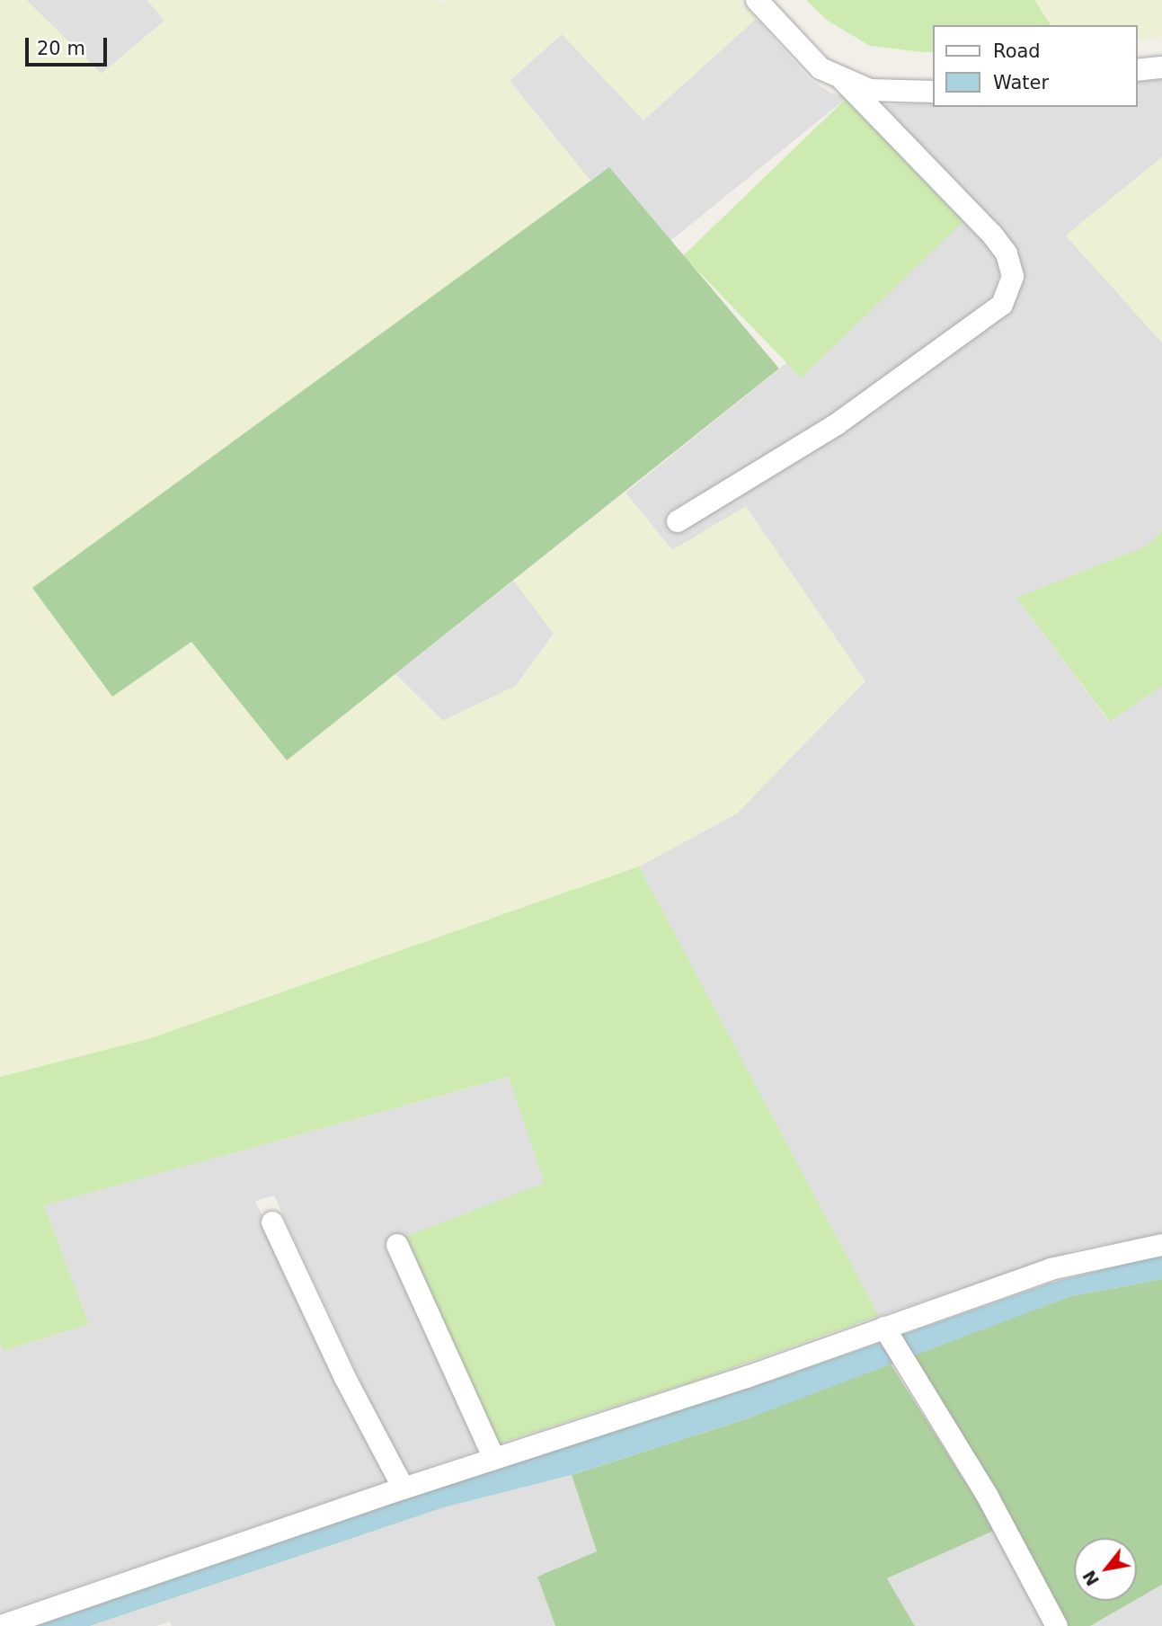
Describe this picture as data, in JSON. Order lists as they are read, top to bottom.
{
  "legend": ["Road", "Water"],
  "scale_bar": "20 m",
  "north": "bottom left"
}
